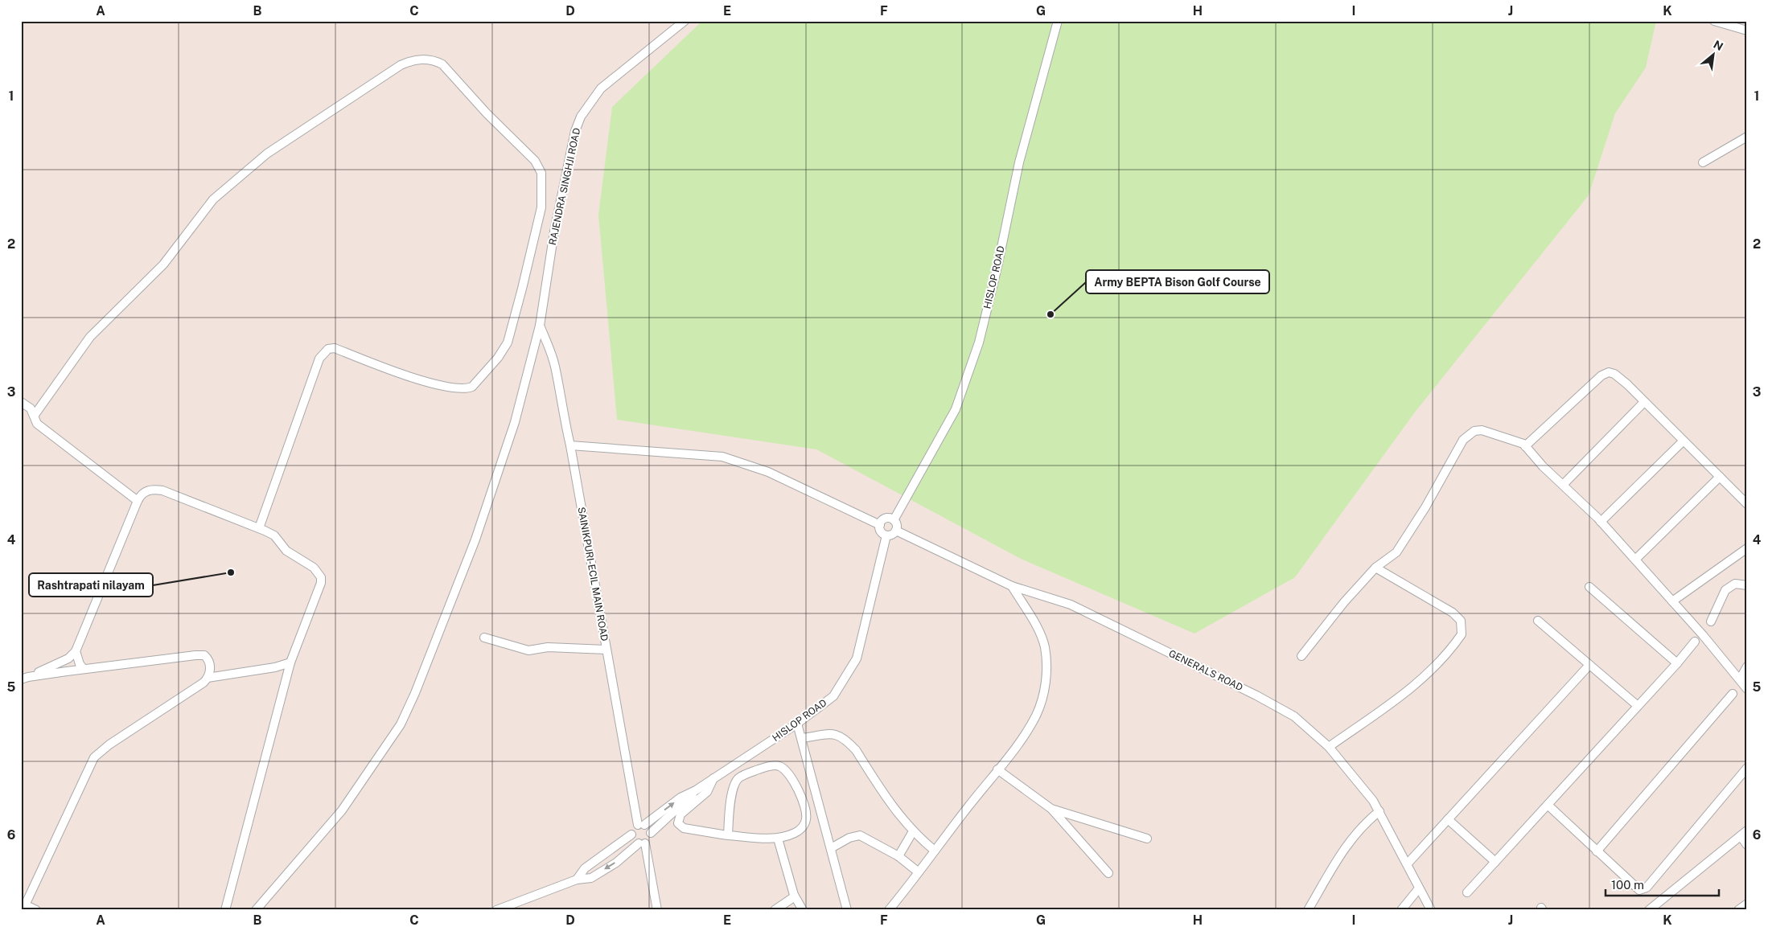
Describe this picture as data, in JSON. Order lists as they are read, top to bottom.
{
  "streets": {
    "street": [
      "RAJENDRA SINGHJI ROAD",
      "HISLOP ROAD",
      "SAINIKPURI-ECIL MAIN ROAD",
      "GENERALS ROAD"
    ]
  },
  "crossings": [
    ["RAJENDRA SINGHJI ROAD", "SAINIKPURI-ECIL MAIN ROAD"],
    ["HISLOP ROAD", "SAINIKPURI-ECIL MAIN ROAD"],
    ["HISLOP ROAD", "GENERALS ROAD"]
  ],
  "places": ["Army BEPTA Bison Golf Course", "Rashtrapati nilayam"],
  "scale_bar": "100 m",
  "north": "top right",
  "grid": {
    "columns": [
      "A",
      "B",
      "C",
      "D",
      "E",
      "F",
      "G",
      "H",
      "I",
      "J",
      "K"
    ],
    "rows": [
      "1",
      "2",
      "3",
      "4",
      "5",
      "6"
    ]
  }
}
